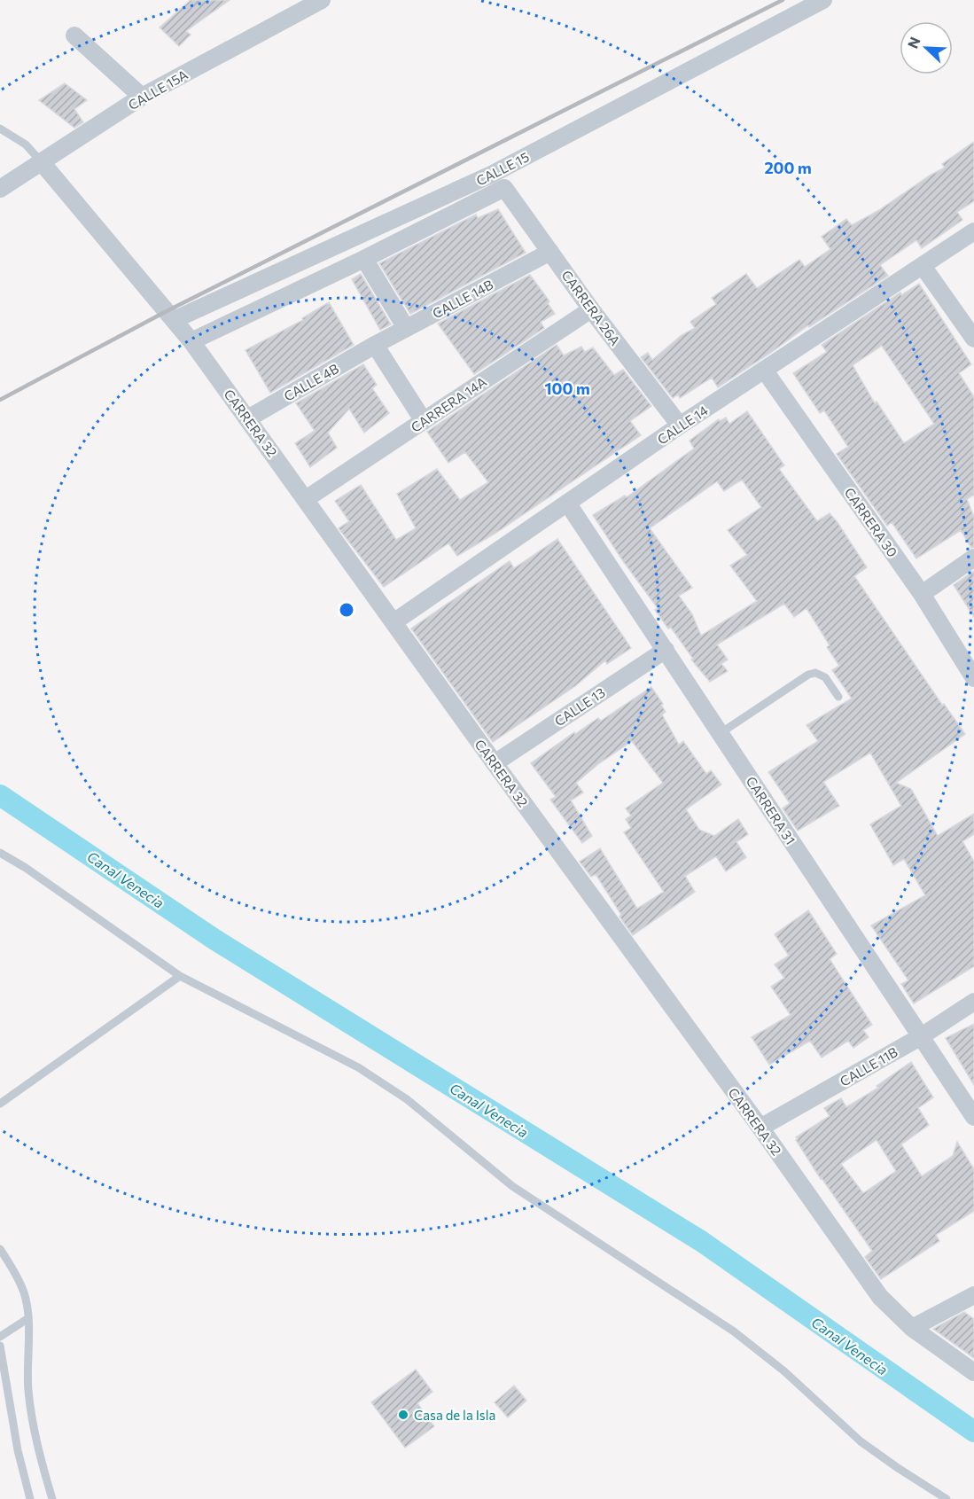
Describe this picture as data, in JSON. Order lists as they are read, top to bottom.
{
  "streets": {
    "street": [
      "CALLE 15A",
      "CALLE 15",
      "CALLE 14B",
      "CARRERA 26A",
      "CALLE 4B",
      "CARRERA 14A",
      "CARRERA 32",
      "CALLE 14",
      "CARRERA 30",
      "CALLE 13",
      "CARRERA 31",
      "CALLE 11B"
    ]
  },
  "crossings": [
    ["CALLE 15A", "CARRERA 32"],
    ["CALLE 15", "CARRERA 26A"],
    ["CALLE 15", "CARRERA 32"],
    ["CALLE 14B", "CARRERA 26A"],
    ["CALLE 14B", "CALLE 4B"],
    ["CARRERA 26A", "CARRERA 14A"],
    ["CARRERA 26A", "CALLE 14"],
    ["CALLE 4B", "CARRERA 32"],
    ["CARRERA 14A", "CARRERA 32"],
    ["CARRERA 32", "CALLE 14"],
    ["CARRERA 32", "CALLE 13"],
    ["CARRERA 32", "CALLE 11B"],
    ["CALLE 14", "CARRERA 30"],
    ["CALLE 14", "CARRERA 31"],
    ["CALLE 13", "CARRERA 31"],
    ["CARRERA 31", "CALLE 11B"]
  ],
  "water": ["Canal Venecia"],
  "places": ["Casa de la Isla"],
  "north": "top left",
  "rings": ["200 m", "100 m"]
}
